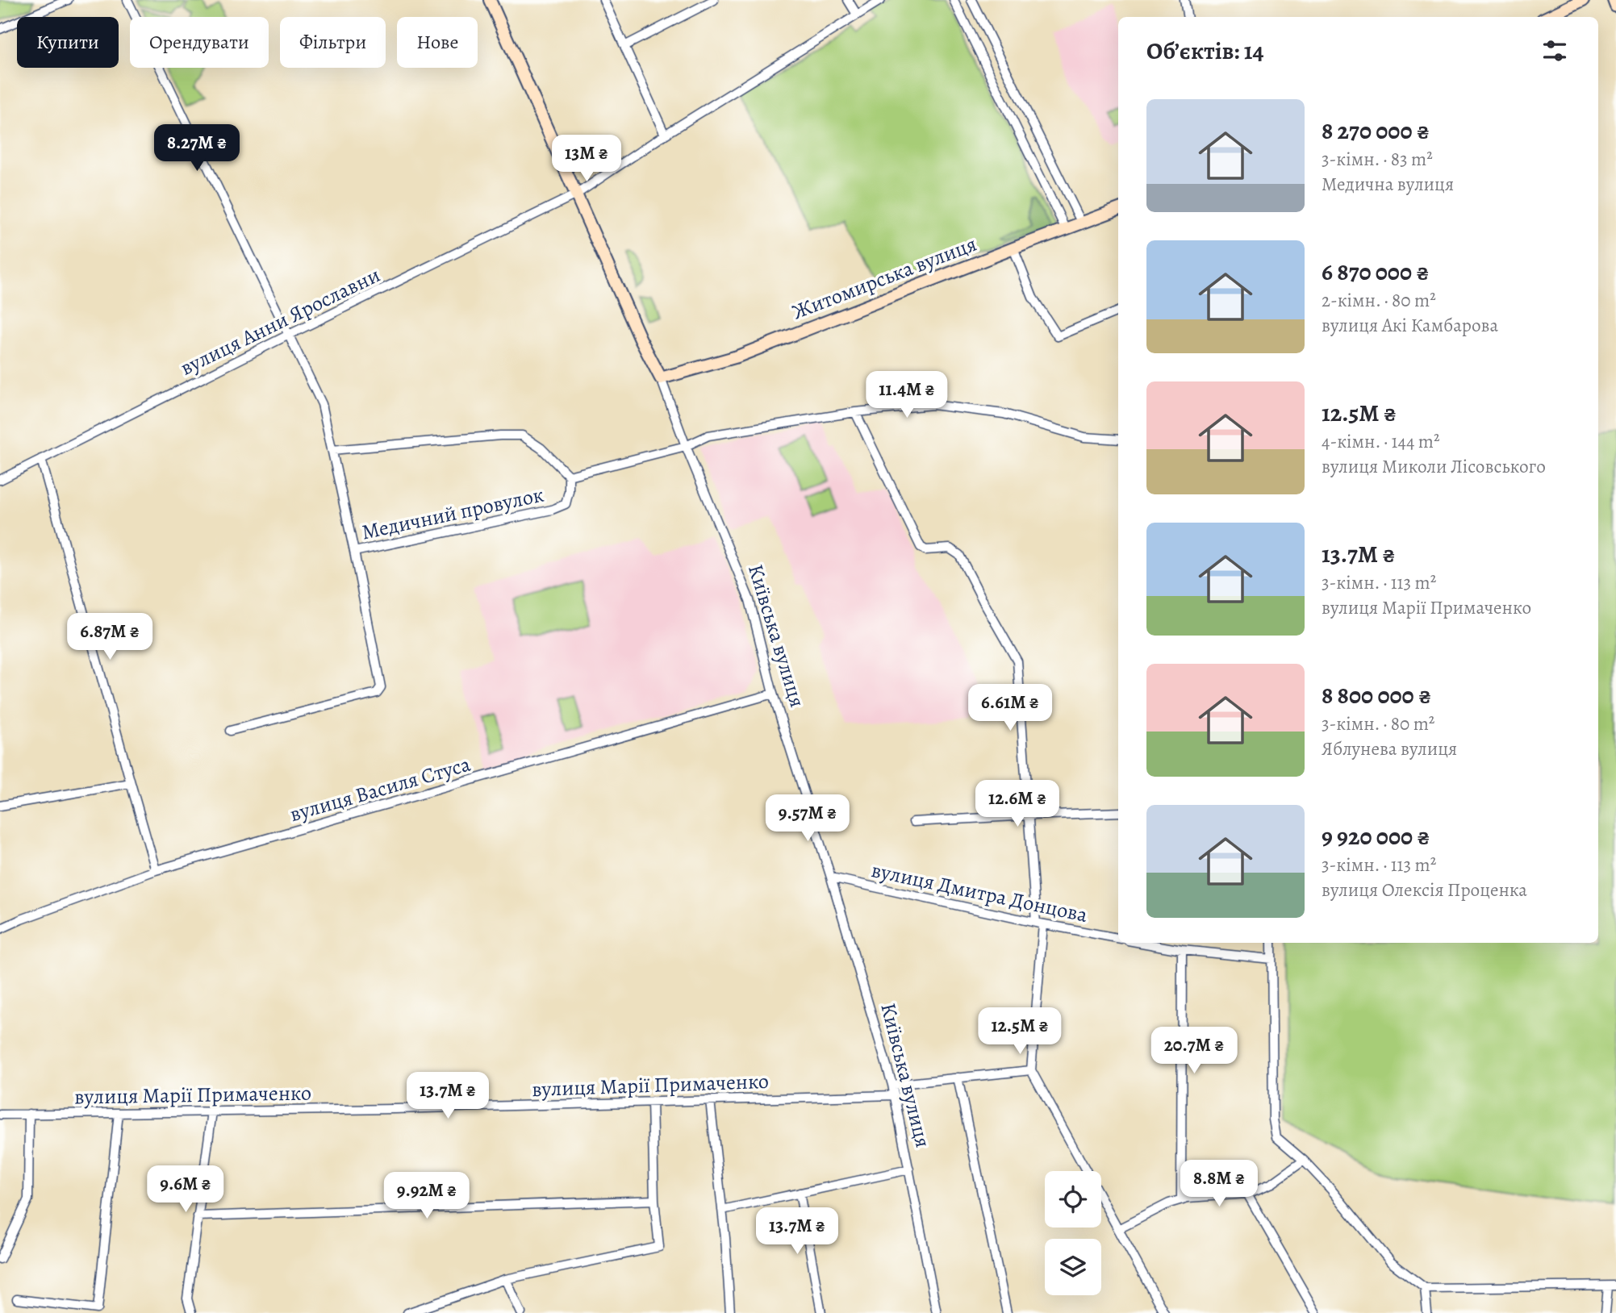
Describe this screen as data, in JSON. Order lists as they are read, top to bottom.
{
  "streets": {
    "main road": ["Житомирська вулиця", "Київська вулиця"],
    "street": [
      "вулиця Анни Ярославни",
      "Медичний провулок",
      "вулиця Василя Стуса",
      "вулиця Дмитра Донцова",
      "вулиця Марії Примаченко"
    ]
  },
  "crossings": [
    ["Житомирська вулиця", "Київська вулиця"],
    ["вулиця Анни Ярославни", "Медичний провулок"],
    ["вулиця Анни Ярославни", "Київська вулиця"],
    ["Медичний провулок", "Київська вулиця"],
    ["Київська вулиця", "вулиця Василя Стуса"],
    ["Київська вулиця", "вулиця Дмитра Донцова"],
    ["Київська вулиця", "вулиця Марії Примаченко"]
  ],
  "page": {
    "chip": [
      "Купити",
      "Орендувати",
      "Фільтри",
      "Нове"
    ],
    "heading": "Об’єктів: 14",
    "list": [
      {
        "name": "8 270 000 ₴",
        "note": "3-кімн. · 83 m² · Медична вулиця"
      },
      {
        "name": "6 870 000 ₴",
        "note": "2-кімн. · 80 m² · вулиця Акі Камбарова"
      },
      {
        "name": "12.5M ₴",
        "note": "4-кімн. · 144 m² · вулиця Миколи Лісовського"
      },
      {
        "name": "13.7M ₴",
        "note": "3-кімн. · 113 m² · вулиця Марії Примаченко"
      },
      {
        "name": "8 800 000 ₴",
        "note": "3-кімн. · 80 m² · Яблунева вулиця"
      },
      {
        "name": "9 920 000 ₴",
        "note": "3-кімн. · 113 m² · вулиця Олексія Проценка"
      }
    ],
    "price": [
      "8.27M ₴",
      "13M ₴",
      "11.4M ₴",
      "6.87M ₴",
      "6.61M ₴",
      "12.6M ₴",
      "9.57M ₴",
      "12.5M ₴",
      "20.7M ₴",
      "13.7M ₴",
      "8.8M ₴",
      "9.6M ₴",
      "9.92M ₴",
      "13.7M ₴"
    ]
  }
}
